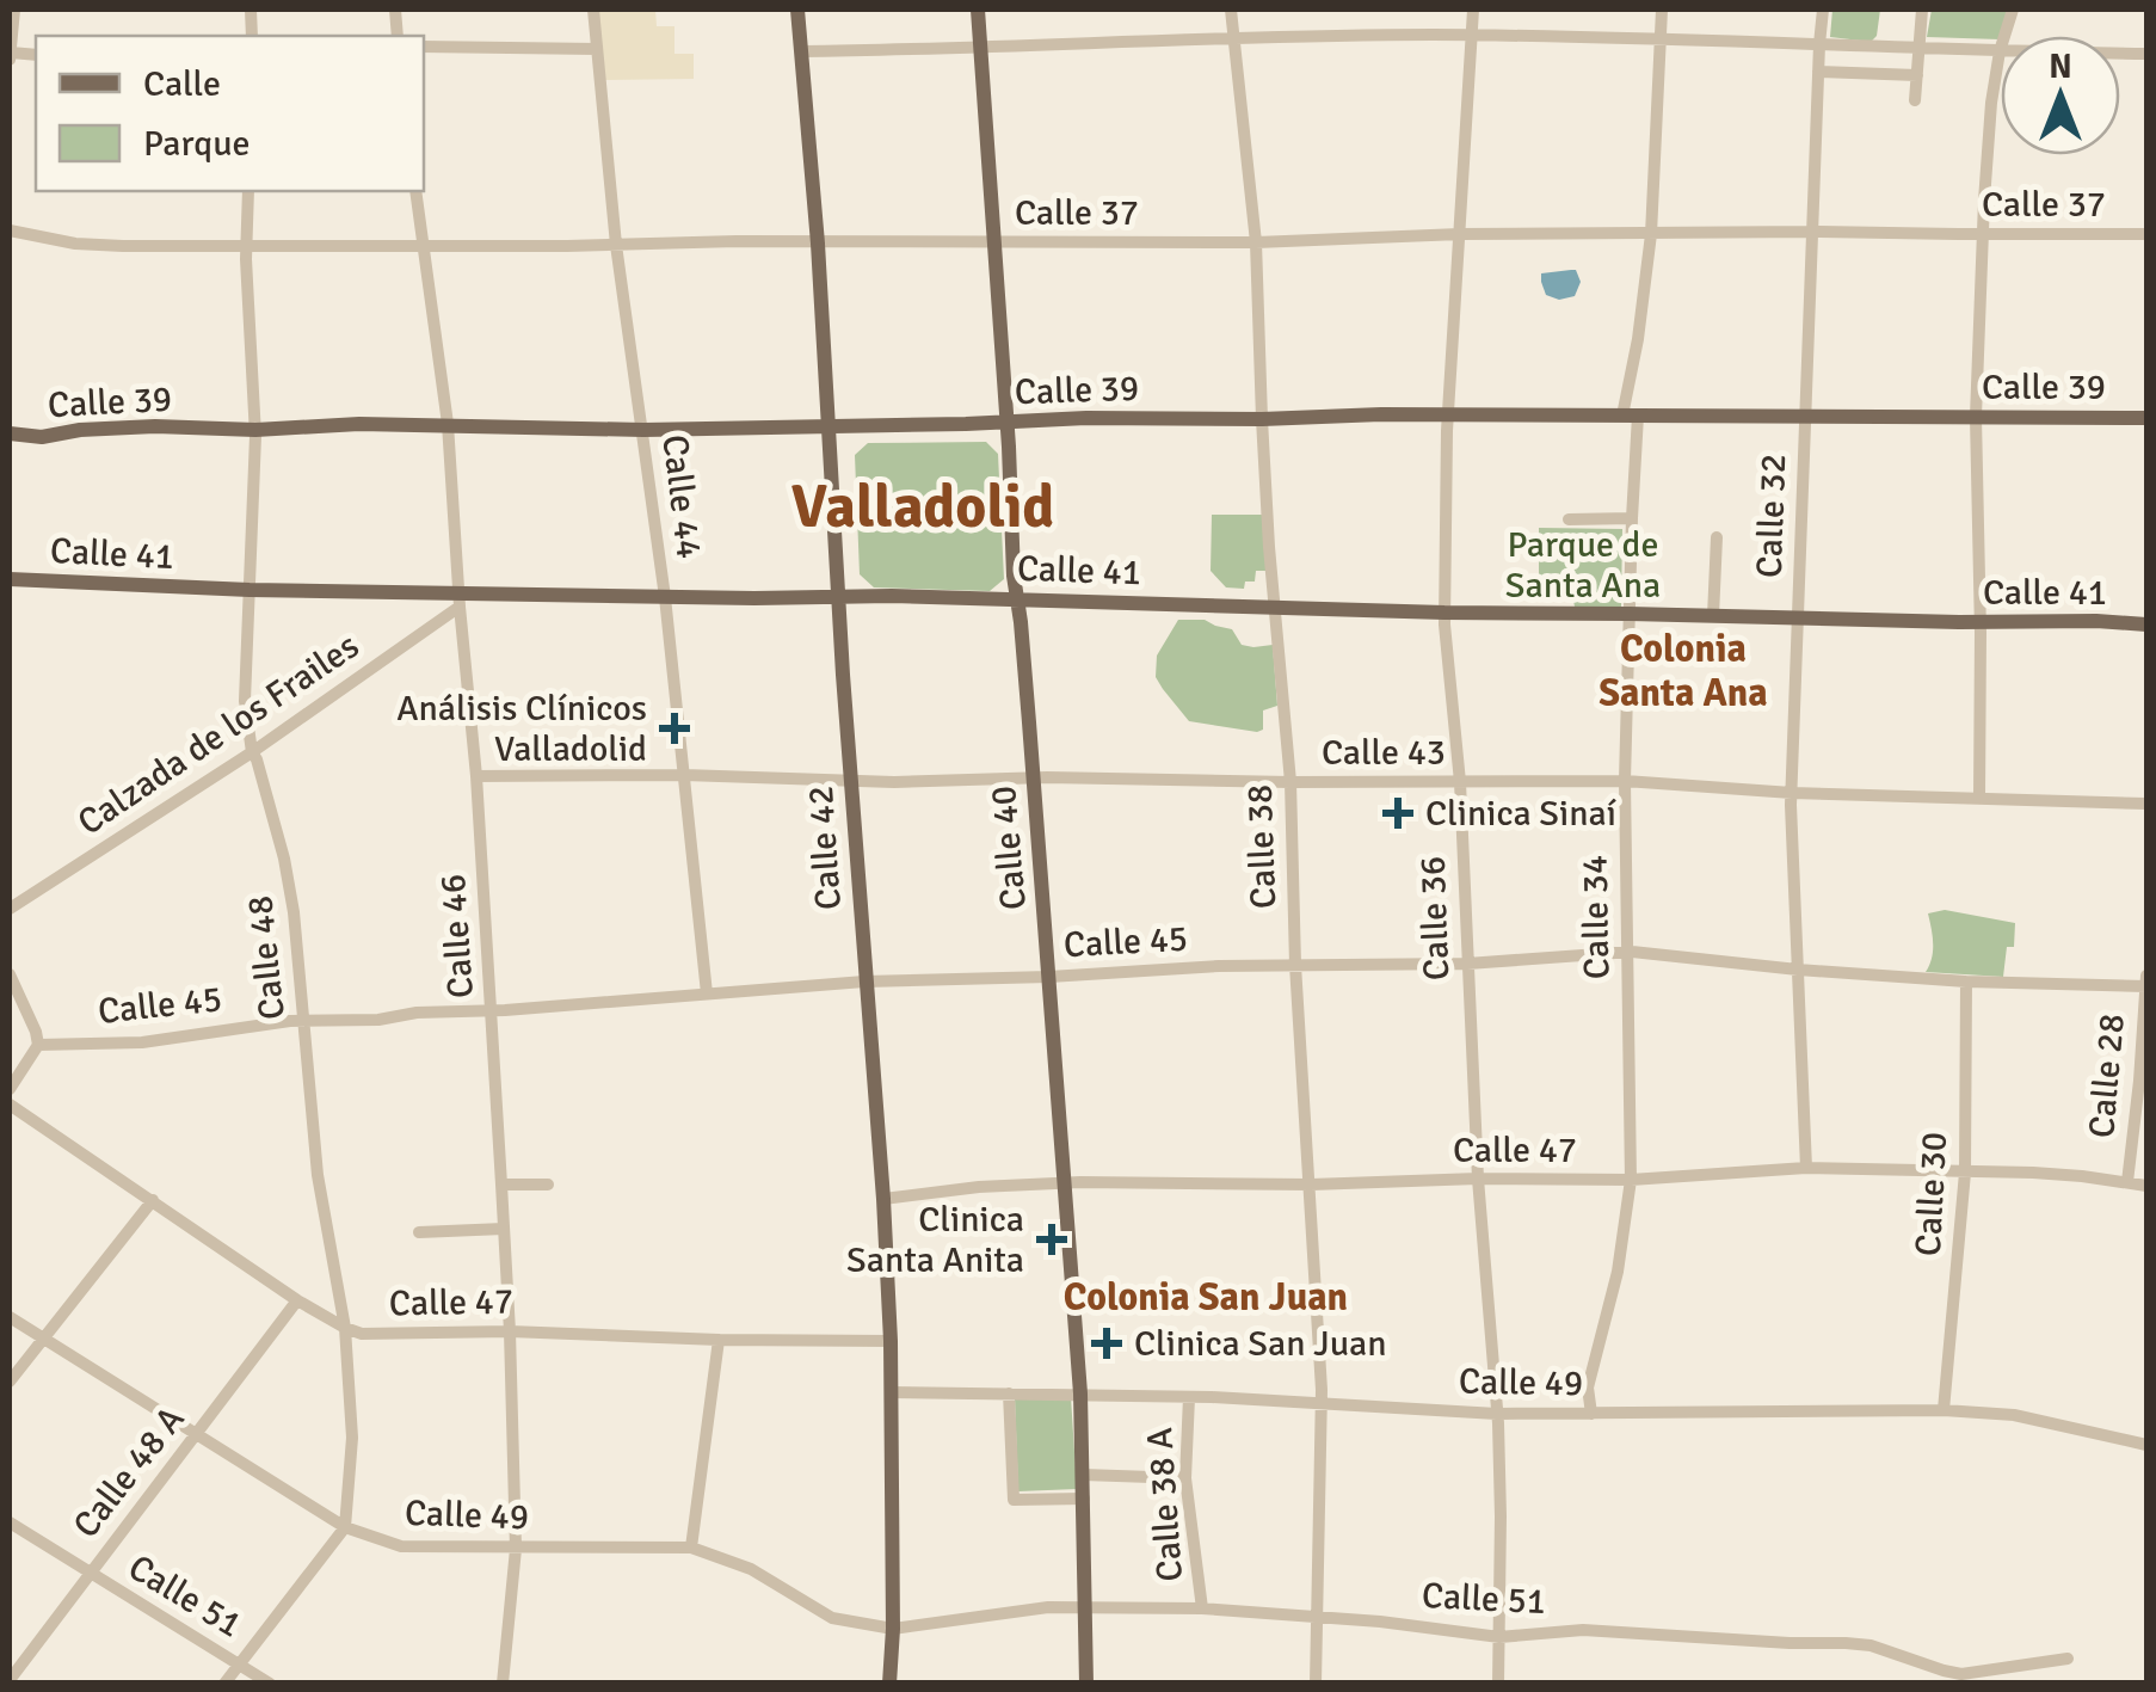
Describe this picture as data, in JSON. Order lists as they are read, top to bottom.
{
  "streets": {
    "main road": [
      "Calle 39",
      "Calle 41",
      "Calle 42",
      "Calle 40"
    ],
    "street": [
      "Calle 37",
      "Calle 44",
      "Calle 32",
      "Calzada de los Frailes",
      "Calle 43",
      "Calle 38",
      "Calle 34",
      "Calle 36",
      "Calle 46",
      "Calle 45",
      "Calle 48",
      "Calle 28",
      "Calle 47",
      "Calle 30",
      "Calle 49",
      "Calle 48 A",
      "Calle 38 A",
      "Calle 51"
    ]
  },
  "crossings": [
    ["Calle 37", "Calle 44"],
    ["Calle 37", "Calle 32"],
    ["Calle 37", "Calle 38"],
    ["Calle 37", "Calle 42"],
    ["Calle 37", "Calle 40"],
    ["Calle 37", "Calle 34"],
    ["Calle 37", "Calle 36"],
    ["Calle 37", "Calle 46"],
    ["Calle 37", "Calle 48"],
    ["Calle 39", "Calle 44"],
    ["Calle 39", "Calle 32"],
    ["Calle 39", "Calle 38"],
    ["Calle 39", "Calle 42"],
    ["Calle 39", "Calle 40"],
    ["Calle 39", "Calle 34"],
    ["Calle 39", "Calle 36"],
    ["Calle 39", "Calle 46"],
    ["Calle 39", "Calle 48"],
    ["Calle 44", "Calle 41"],
    ["Calle 44", "Calle 43"],
    ["Calle 44", "Calle 45"],
    ["Calle 32", "Calle 41"],
    ["Calle 32", "Calle 43"],
    ["Calle 32", "Calle 45"],
    ["Calle 32", "Calle 47"],
    ["Calle 41", "Calzada de los Frailes"],
    ["Calle 41", "Calle 38"],
    ["Calle 41", "Calle 42"],
    ["Calle 41", "Calle 40"],
    ["Calle 41", "Calle 34"],
    ["Calle 41", "Calle 36"],
    ["Calle 41", "Calle 46"],
    ["Calle 41", "Calle 48"],
    ["Calzada de los Frailes", "Calle 46"],
    ["Calzada de los Frailes", "Calle 48"],
    ["Calle 43", "Calle 38"],
    ["Calle 43", "Calle 42"],
    ["Calle 43", "Calle 40"],
    ["Calle 43", "Calle 34"],
    ["Calle 43", "Calle 36"],
    ["Calle 43", "Calle 46"],
    ["Calle 38", "Calle 45"],
    ["Calle 38", "Calle 47"],
    ["Calle 38", "Calle 49"],
    ["Calle 38", "Calle 51"],
    ["Calle 42", "Calle 45"],
    ["Calle 42", "Calle 47"],
    ["Calle 42", "Calle 49"],
    ["Calle 42", "Calle 51"],
    ["Calle 40", "Calle 45"],
    ["Calle 40", "Calle 47"],
    ["Calle 40", "Calle 49"],
    ["Calle 40", "Calle 51"],
    ["Calle 34", "Calle 45"],
    ["Calle 34", "Calle 47"],
    ["Calle 34", "Calle 49"],
    ["Calle 36", "Calle 45"],
    ["Calle 36", "Calle 47"],
    ["Calle 36", "Calle 49"],
    ["Calle 36", "Calle 51"],
    ["Calle 46", "Calle 45"],
    ["Calle 46", "Calle 47"],
    ["Calle 46", "Calle 49"],
    ["Calle 45", "Calle 48"],
    ["Calle 45", "Calle 28"],
    ["Calle 45", "Calle 30"],
    ["Calle 48", "Calle 47"],
    ["Calle 48", "Calle 49"],
    ["Calle 28", "Calle 47"],
    ["Calle 47", "Calle 30"],
    ["Calle 47", "Calle 48 A"],
    ["Calle 30", "Calle 49"],
    ["Calle 49", "Calle 48 A"],
    ["Calle 49", "Calle 38 A"],
    ["Calle 49", "Calle 51"],
    ["Calle 48 A", "Calle 51"],
    ["Calle 38 A", "Calle 51"]
  ],
  "districts": ["Valladolid", "Colonia Santa Ana", "Colonia San Juan"],
  "parks": ["Parque de Santa Ana"],
  "places": {
    "health": [
      "Análisis Clínicos Valladolid",
      "Clinica Sinaí",
      "Clinica Santa Anita",
      "Clinica San Juan"
    ]
  },
  "legend": ["Calle", "Parque"],
  "north": "top"
}
